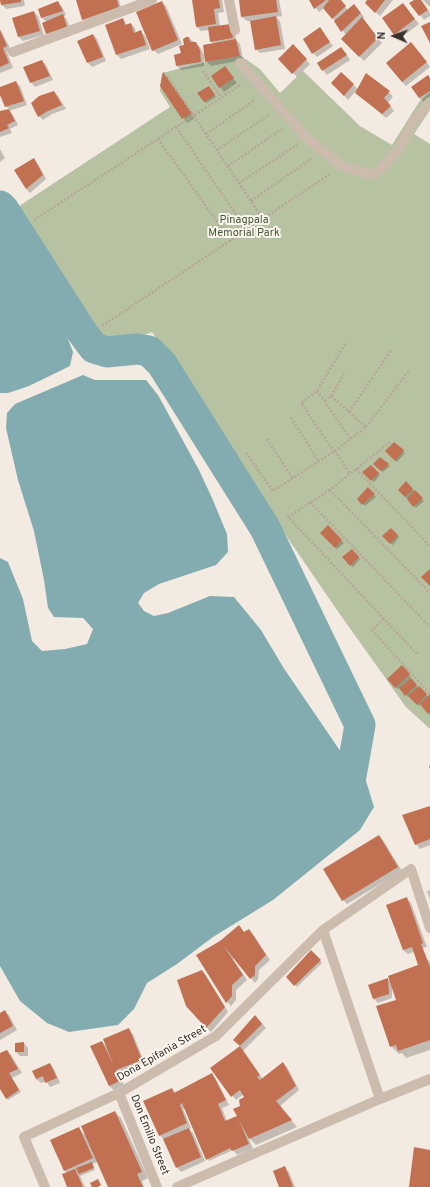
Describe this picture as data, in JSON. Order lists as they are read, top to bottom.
{
  "streets": {
    "street": ["Dona Epifania Street", "Don Emilio Street"]
  },
  "crossings": [
    ["Dona Epifania Street", "Don Emilio Street"]
  ],
  "parks": ["Pinagpala Memorial Park"],
  "north": "left"
}
